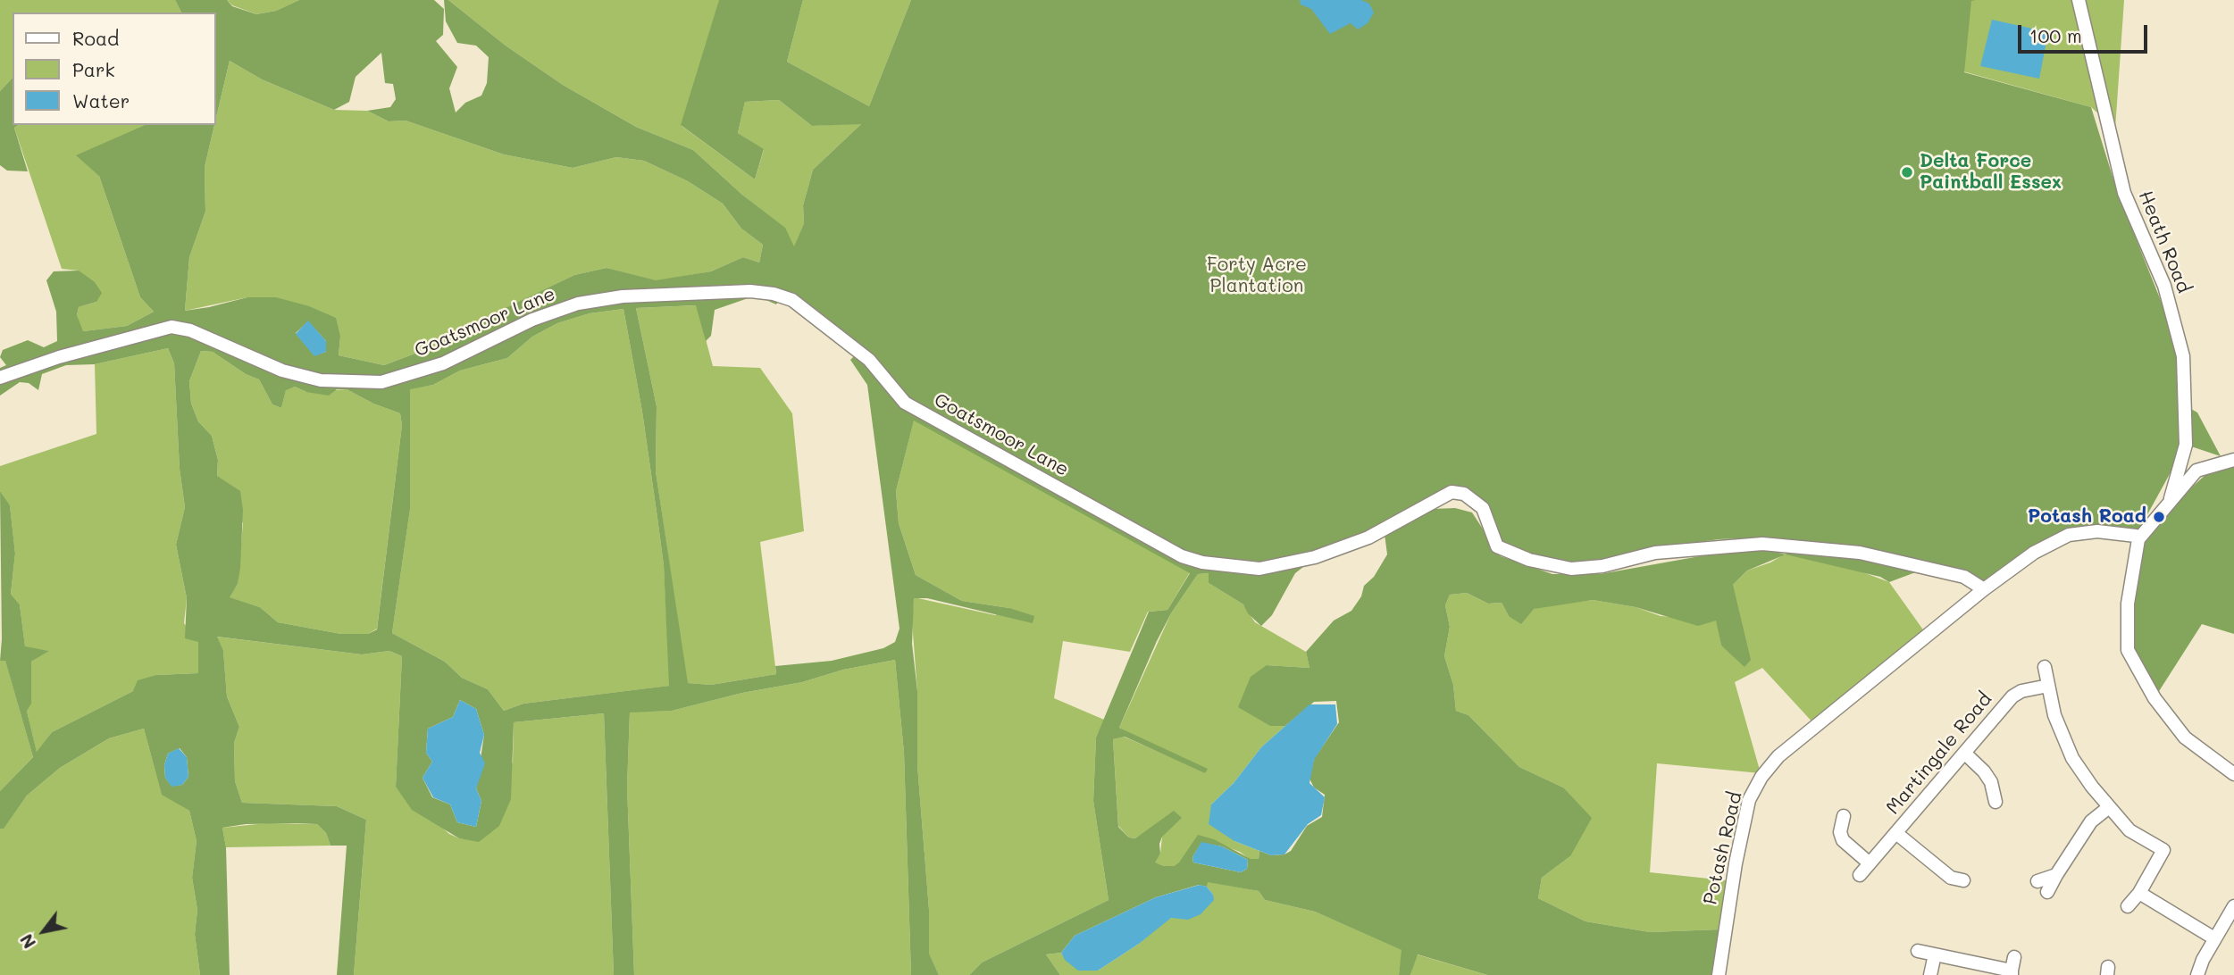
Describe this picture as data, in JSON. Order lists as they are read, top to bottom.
{
  "streets": {
    "street": [
      "Heath Road",
      "Goatsmoor Lane",
      "Martingale Road",
      "Potash Road"
    ]
  },
  "crossings": [
    ["Goatsmoor Lane", "Potash Road"]
  ],
  "parks": ["Forty Acre Plantation"],
  "places": ["Delta Force Paintball Essex", "Potash Road"],
  "legend": ["Road", "Park", "Water"],
  "scale_bar": "100 m",
  "north": "bottom left"
}
